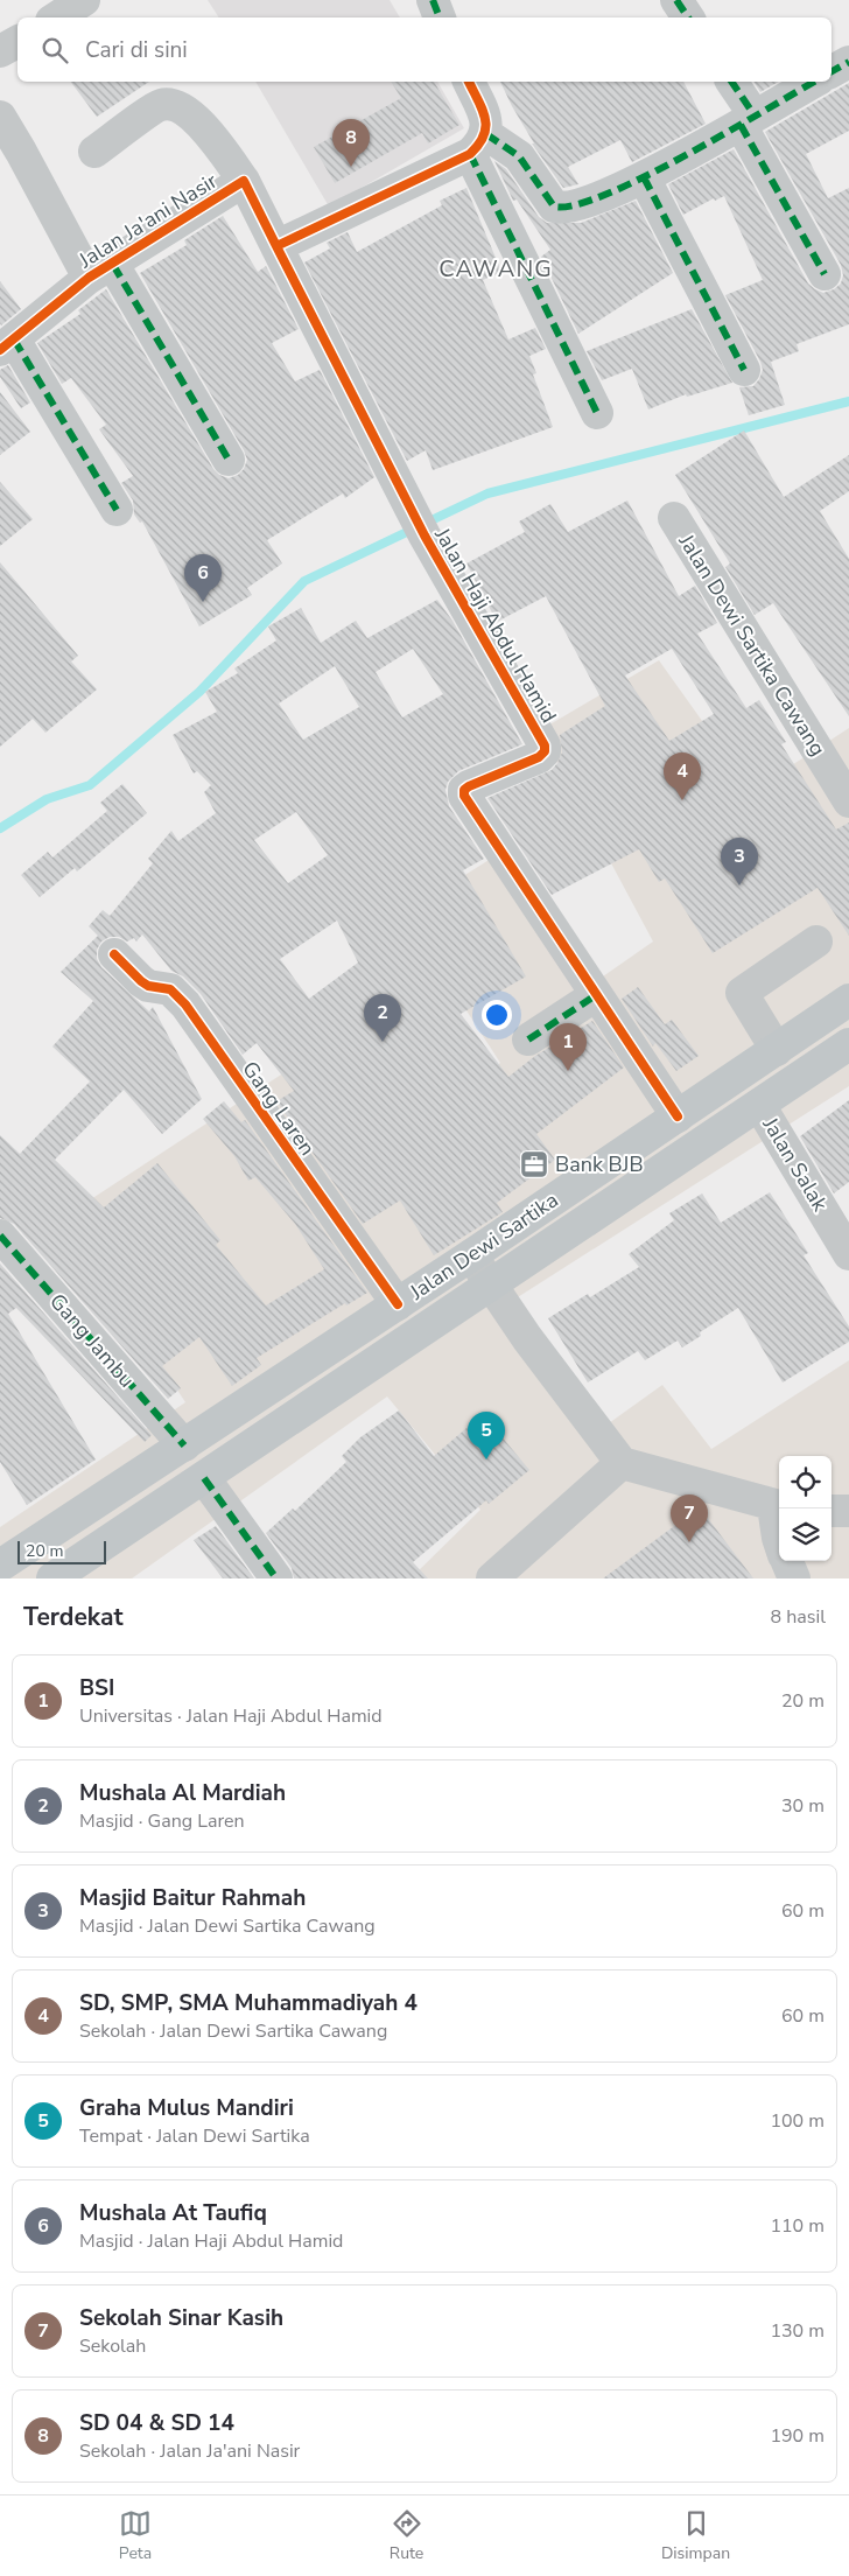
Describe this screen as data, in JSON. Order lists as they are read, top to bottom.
{
  "streets": {
    "main road": ["Jalan Dewi Sartika"],
    "street": [
      "Jalan Ja'ani Nasir",
      "Jalan Haji Abdul Hamid",
      "Jalan Dewi Sartika Cawang",
      "Gang Laren",
      "Jalan Salak",
      "Gang Jambu"
    ]
  },
  "crossings": [
    ["Jalan Ja'ani Nasir", "Jalan Haji Abdul Hamid"],
    ["Jalan Haji Abdul Hamid", "Jalan Dewi Sartika"],
    ["Gang Laren", "Jalan Dewi Sartika"],
    ["Jalan Salak", "Jalan Dewi Sartika"],
    ["Jalan Dewi Sartika", "Gang Jambu"]
  ],
  "districts": ["CAWANG"],
  "places": {
    "office": ["Bank BJB"]
  },
  "scale_bar": "20 m",
  "page": {
    "search": "Cari di sini",
    "pins": [
      "8",
      "6",
      "4",
      "3",
      "2",
      "1",
      "5",
      "7"
    ],
    "scale": "20 m",
    "heading": ["Terdekat", "8 hasil"],
    "list": [
      {
        "mark": "1",
        "name": "BSI",
        "note": "Universitas · Jalan Haji Abdul Hamid",
        "value": "20 m"
      },
      {
        "mark": "2",
        "name": "Mushala Al Mardiah",
        "note": "Masjid · Gang Laren",
        "value": "30 m"
      },
      {
        "mark": "3",
        "name": "Masjid Baitur Rahmah",
        "note": "Masjid · Jalan Dewi Sartika Cawang",
        "value": "60 m"
      },
      {
        "mark": "4",
        "name": "SD, SMP, SMA Muhammadiyah 4",
        "note": "Sekolah · Jalan Dewi Sartika Cawang",
        "value": "60 m"
      },
      {
        "mark": "5",
        "name": "Graha Mulus Mandiri",
        "note": "Tempat · Jalan Dewi Sartika",
        "value": "100 m"
      },
      {
        "mark": "6",
        "name": "Mushala At Taufiq",
        "note": "Masjid · Jalan Haji Abdul Hamid",
        "value": "110 m"
      },
      {
        "mark": "7",
        "name": "Sekolah Sinar Kasih",
        "note": "Sekolah",
        "value": "130 m"
      },
      {
        "mark": "8",
        "name": "SD 04 & SD 14",
        "note": "Sekolah · Jalan Ja'ani Nasir",
        "value": "190 m"
      }
    ],
    "nav": ["Peta", "Rute", "Disimpan"]
  }
}
